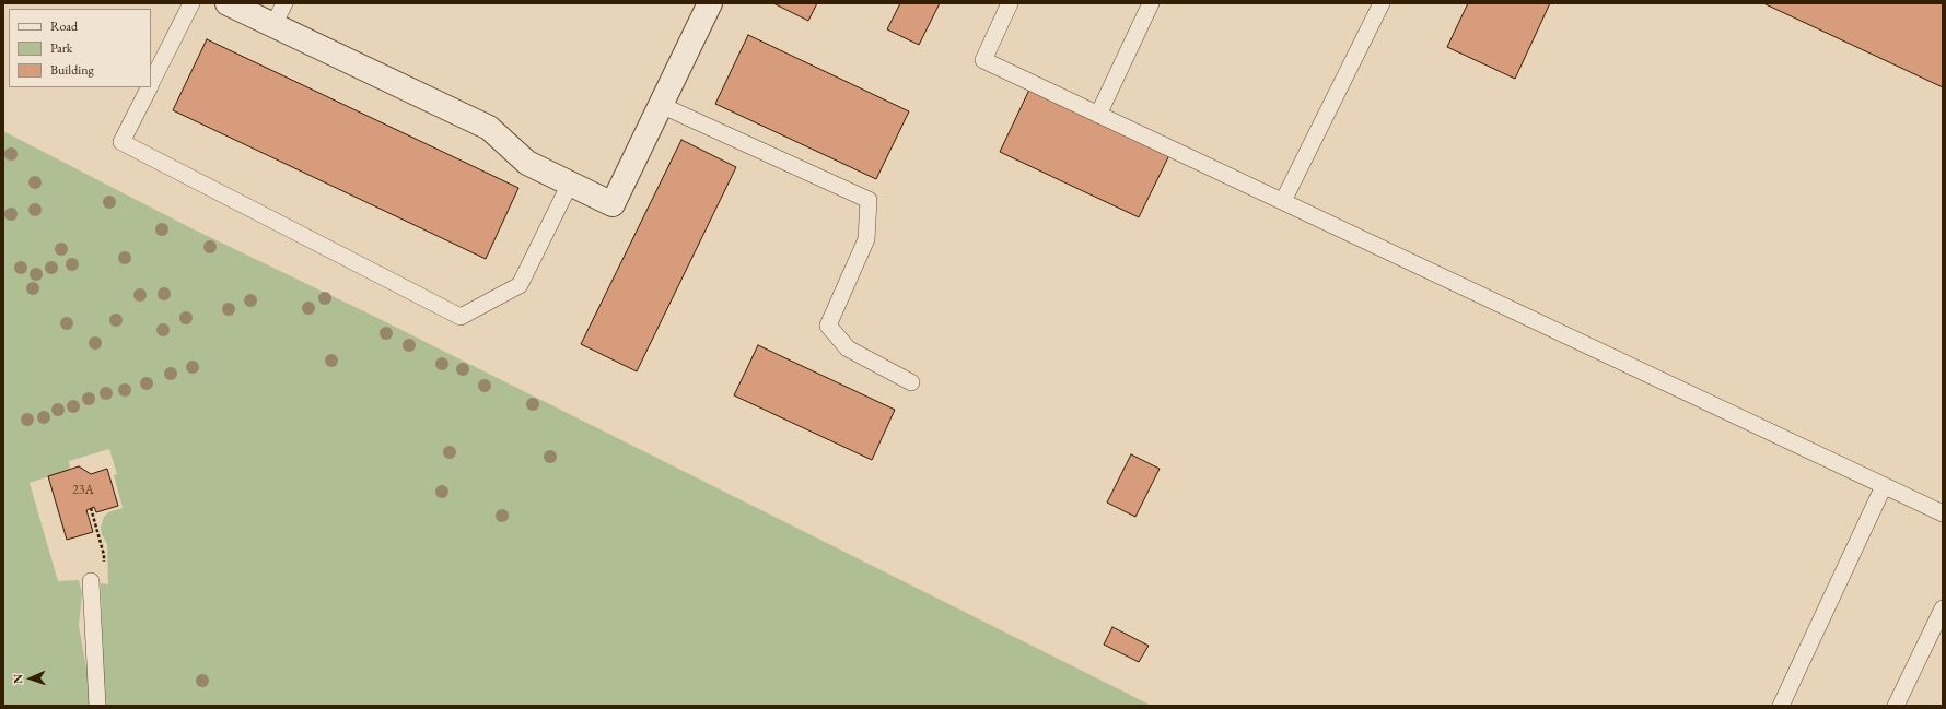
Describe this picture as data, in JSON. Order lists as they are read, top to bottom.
{
  "house_numbers": ["23A"],
  "legend": ["Road", "Park", "Building"],
  "north": "left"
}
